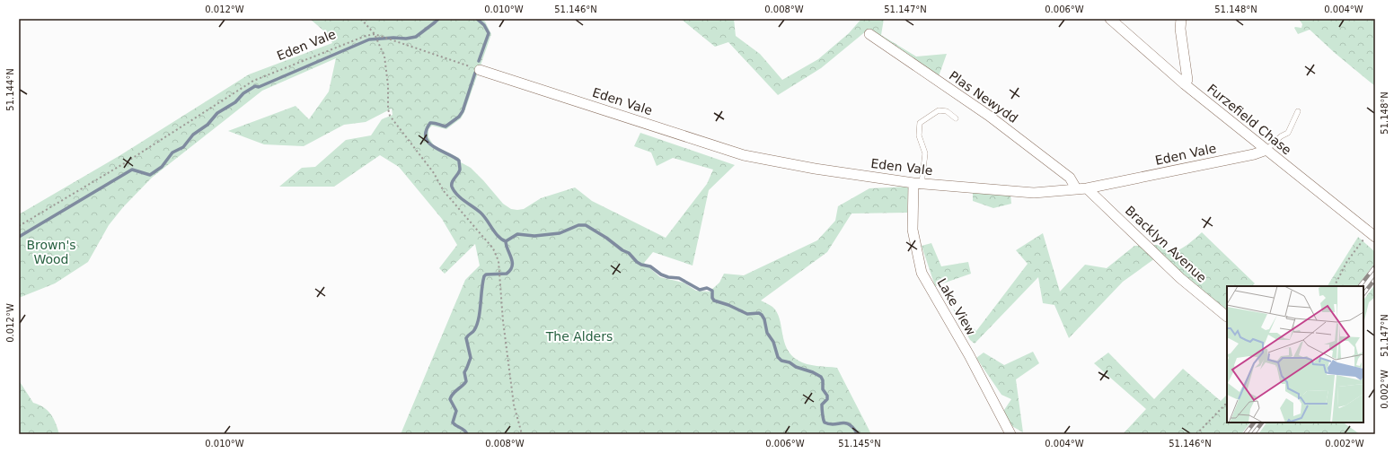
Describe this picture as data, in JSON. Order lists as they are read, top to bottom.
{
  "streets": {
    "street": [
      "Eden Vale",
      "Plas Newydd",
      "Furzefield Chase",
      "Bracklyn Avenue",
      "Lake View"
    ]
  },
  "crossings": [
    ["Eden Vale", "Plas Newydd"],
    ["Eden Vale", "Furzefield Chase"],
    ["Eden Vale", "Bracklyn Avenue"],
    ["Eden Vale", "Lake View"]
  ],
  "parks": ["Brown's Wood", "The Alders"],
  "coordinates": [
    "0.012°W",
    "0.010°W",
    "51.146°N",
    "0.008°W",
    "51.147°N",
    "0.006°W",
    "51.148°N",
    "0.004°W",
    "51.144°N",
    "0.002°W",
    "51.145°N"
  ]
}
